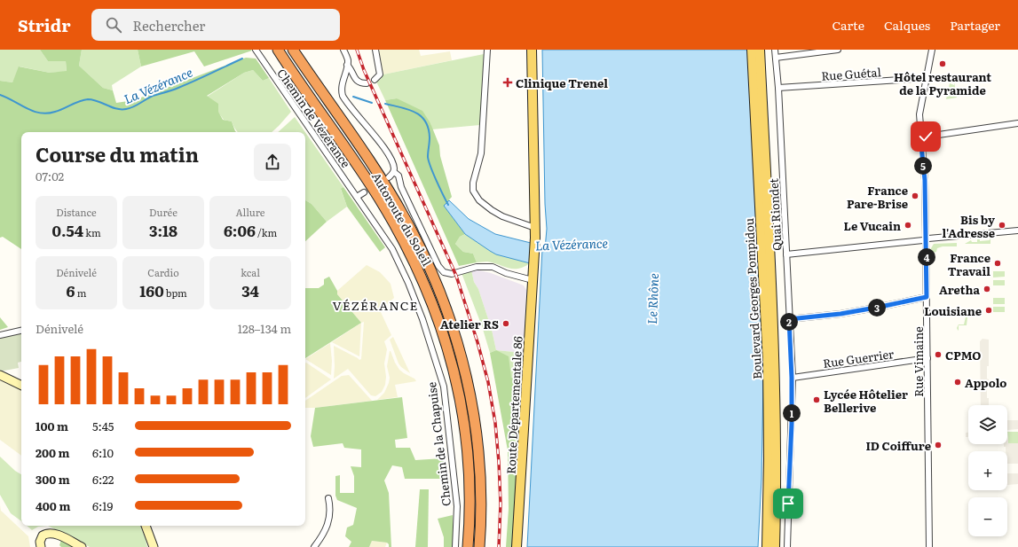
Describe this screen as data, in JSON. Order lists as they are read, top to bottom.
{
  "streets": {
    "highway": ["Autoroute du Soleil"],
    "main road": ["Boulevard Georges Pompidou", "Route Départementale 86"],
    "street": [
      "Rue Guétal",
      "Chemin de Vézérance",
      "Quai Riondet",
      "Rue Guerrier",
      "Rue Vimaine",
      "Chemin de la Chapuise"
    ]
  },
  "crossings": [
    ["Rue Guétal", "Quai Riondet"],
    ["Rue Guétal", "Rue Vimaine"],
    ["Chemin de Vézérance", "Chemin de la Chapuise"],
    ["Quai Riondet", "Rue Guerrier"],
    ["Rue Guerrier", "Rue Vimaine"]
  ],
  "districts": ["VÉZÉRANCE"],
  "water": ["La Vézérance", "Le Rhône"],
  "places": {
    "other": [
      "Hôtel restaurant de la Pyramide",
      "France Pare-Brise",
      "Le Vucain",
      "Bis by l'Adresse",
      "France Travail",
      "Aretha",
      "Louisiane",
      "Atelier RS",
      "CPMO",
      "Appolo",
      "Lycée Hôtelier Bellerive",
      "ID Coiffure"
    ],
    "health": ["Clinique Trenel"]
  },
  "page": {
    "header": "Stridr",
    "search": "Rechercher",
    "nav": ["Carte", "Calques", "Partager"],
    "heading": ["Course du matin", "07:02"],
    "pins": [
      "5",
      "4",
      "3",
      "2",
      "1"
    ],
    "stats": [
      ["Distance", "0.54 km"],
      ["Durée", "3:18"],
      ["Allure", "6:06 /km"],
      ["Dénivelé", "6 m"],
      ["Cardio", "160 bpm"],
      ["kcal", "34"]
    ],
    "chart": ["Dénivelé", "128–134 m"],
    "map_buttons": ["+", "−"],
    "list": [
      {
        "name": "100 m",
        "note": "5:45"
      },
      {
        "name": "200 m",
        "note": "6:10"
      },
      {
        "name": "300 m",
        "note": "6:22"
      },
      {
        "name": "400 m",
        "note": "6:19"
      }
    ]
  }
}
